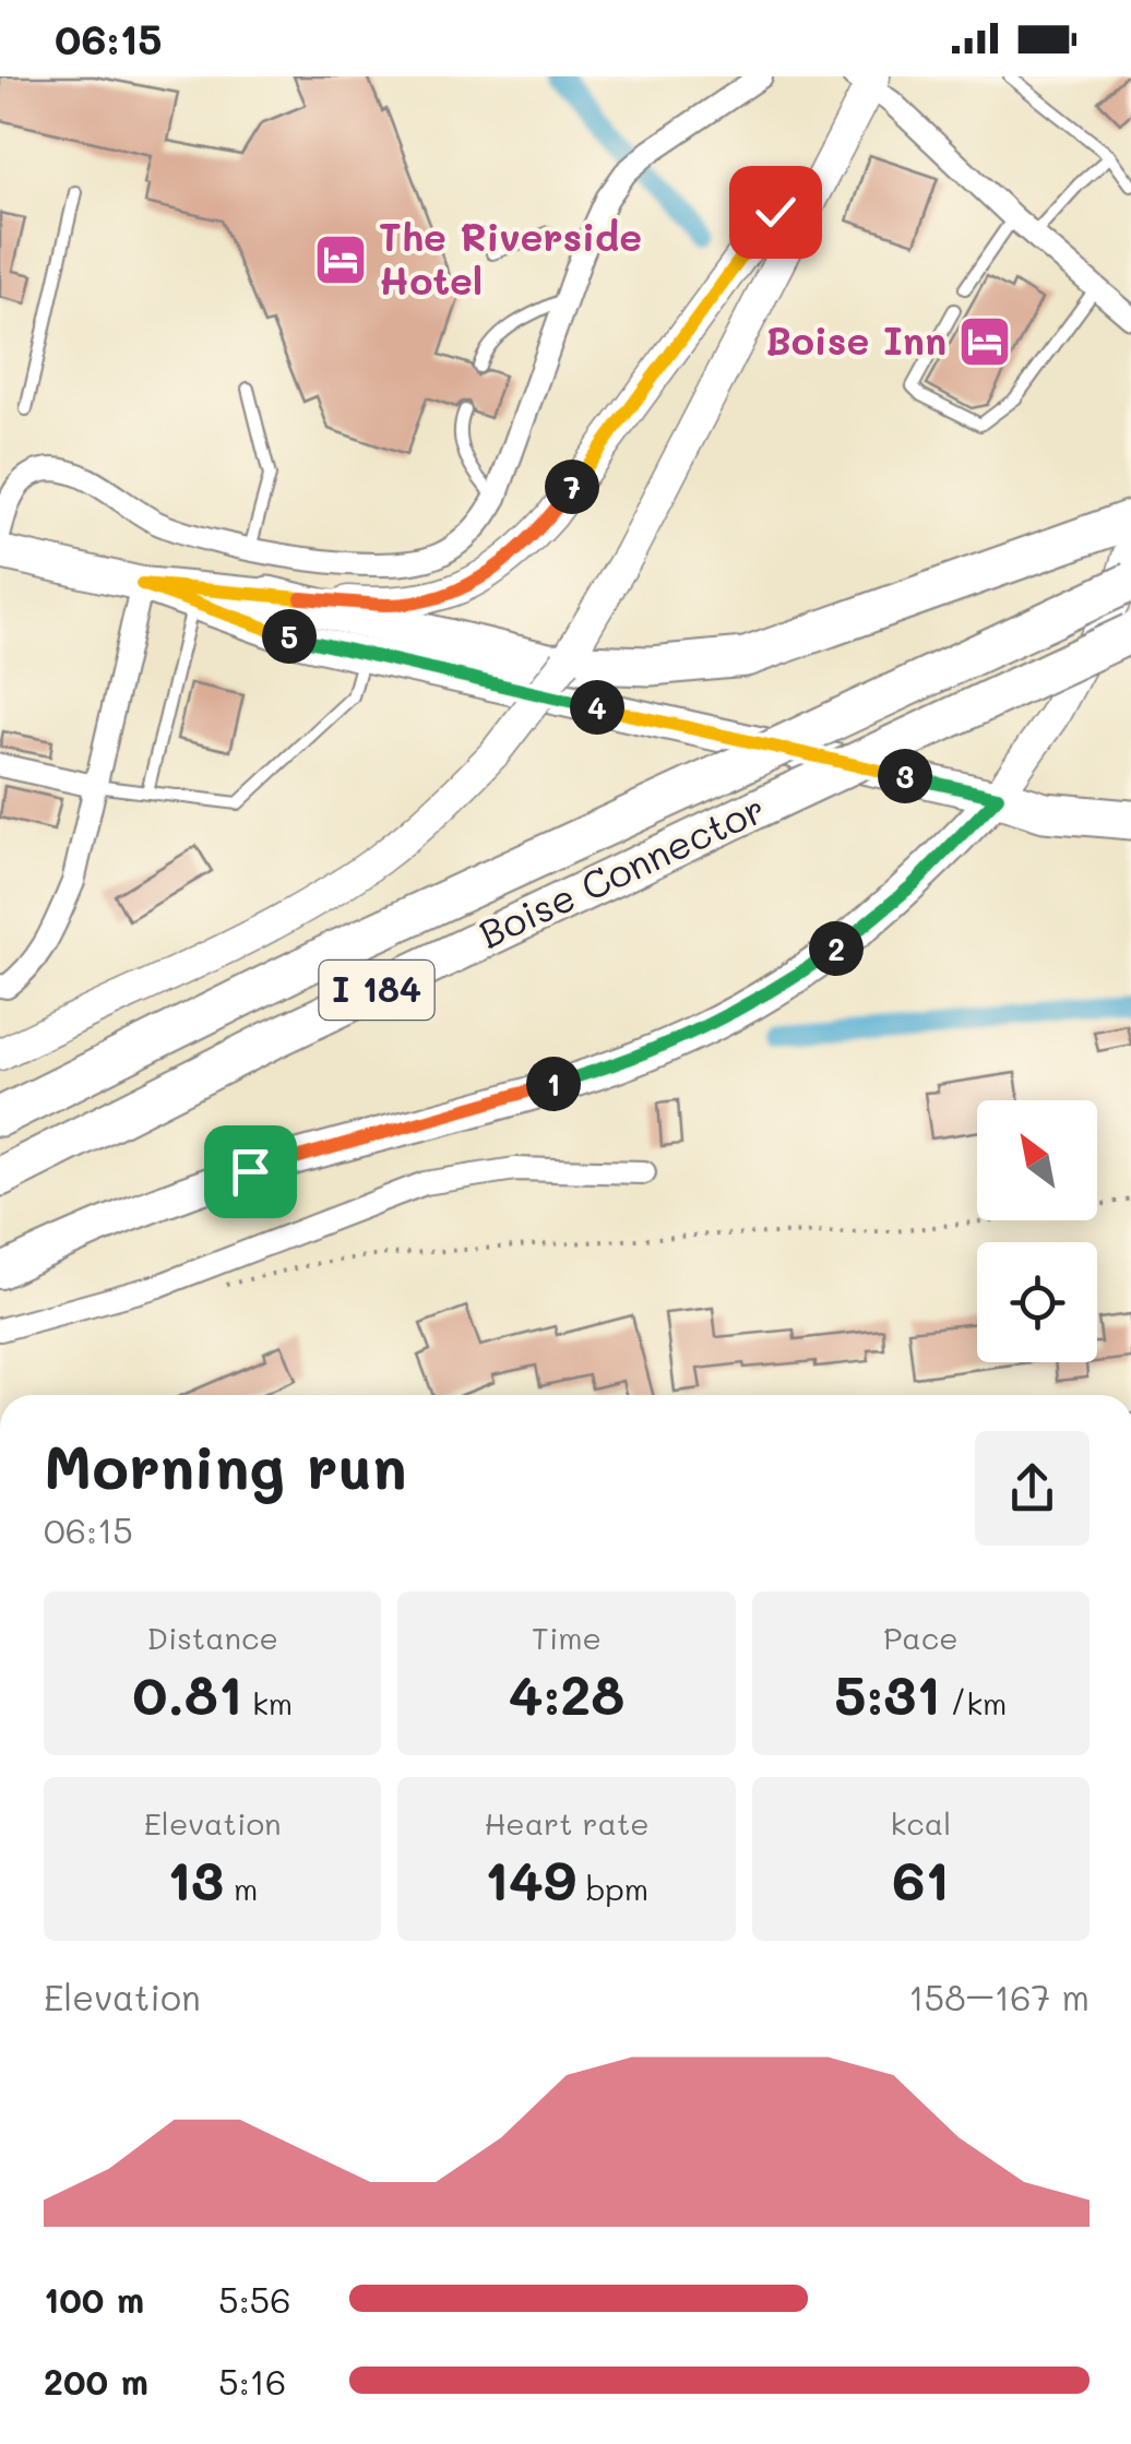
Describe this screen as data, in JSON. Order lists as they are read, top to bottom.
{
  "streets": {
    "highway": ["Boise Connector", "I 184"]
  },
  "places": {
    "hotel": ["The Riverside Hotel", "Boise Inn"]
  },
  "north": "top left",
  "page": {
    "status": "06:15",
    "pins": [
      "7",
      "5",
      "4",
      "3",
      "2",
      "1"
    ],
    "heading": ["Morning run", "06:15"],
    "stats": [
      ["Distance", "0.81 km"],
      ["Time", "4:28"],
      ["Pace", "5:31 /km"],
      ["Elevation", "13 m"],
      ["Heart rate", "149 bpm"],
      ["kcal", "61"]
    ],
    "chart": ["Elevation", "158–167 m"],
    "list": [
      {
        "name": "100 m",
        "note": "5:56"
      },
      {
        "name": "200 m",
        "note": "5:16"
      }
    ]
  }
}
